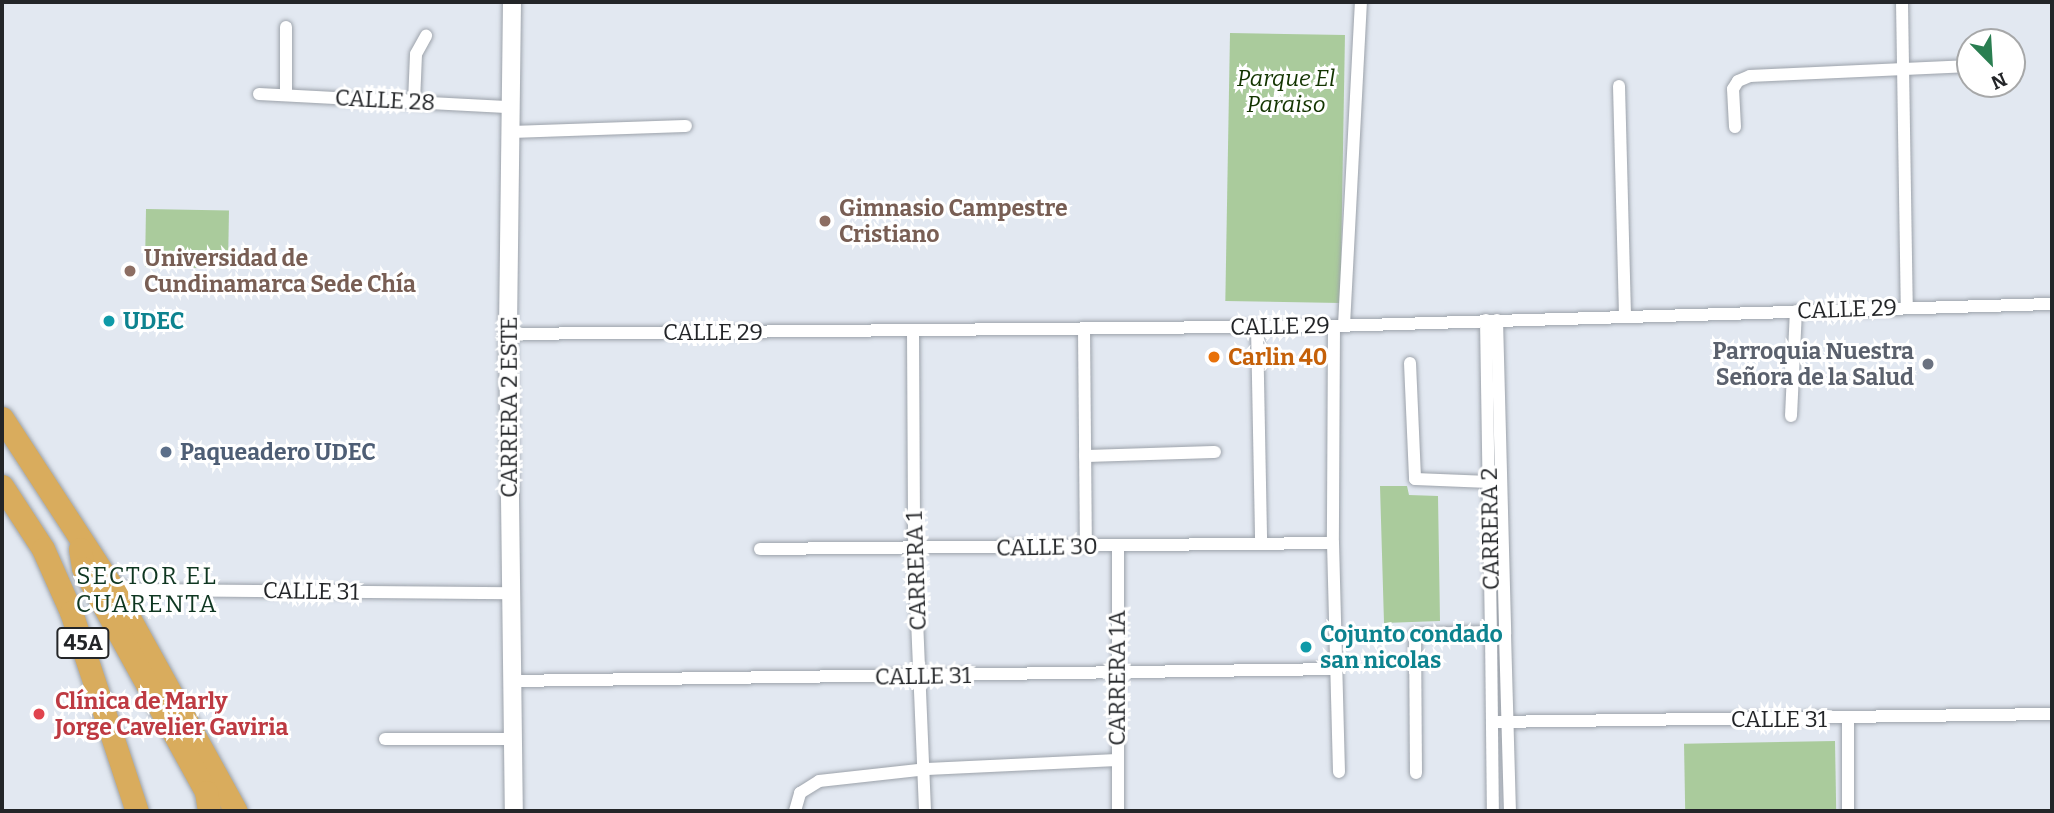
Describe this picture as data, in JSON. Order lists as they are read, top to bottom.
{
  "streets": {
    "highway": ["45A"],
    "street": [
      "CALLE 28",
      "CALLE 29",
      "CARRERA 2 ESTE",
      "CARRERA 2",
      "CALLE 30",
      "CARRERA 1",
      "CALLE 31",
      "CARRERA 1A"
    ]
  },
  "crossings": [
    ["CALLE 28", "CARRERA 2 ESTE"],
    ["CALLE 29", "CARRERA 2 ESTE"],
    ["CALLE 29", "CARRERA 2"],
    ["CALLE 29", "CARRERA 1"],
    ["CARRERA 2 ESTE", "CALLE 31"],
    ["CARRERA 2", "CALLE 31"],
    ["CALLE 30", "CARRERA 1"],
    ["CALLE 30", "CARRERA 1A"],
    ["CARRERA 1", "CALLE 31"],
    ["CALLE 31", "45A"],
    ["CALLE 31", "CARRERA 1A"]
  ],
  "districts": ["SECTOR EL CUARENTA"],
  "parks": ["Parque El Paraiso"],
  "places": [
    "Gimnasio Campestre Cristiano",
    "Universidad de Cundinamarca Sede Chía",
    "UDEC",
    "Carlin 40",
    "Parroquia Nuestra Señora de la Salud",
    "Paqueadero UDEC",
    "Cojunto condado san nicolas",
    "Clínica de Marly Jorge Cavelier Gaviria"
  ],
  "north": "bottom right"
}
